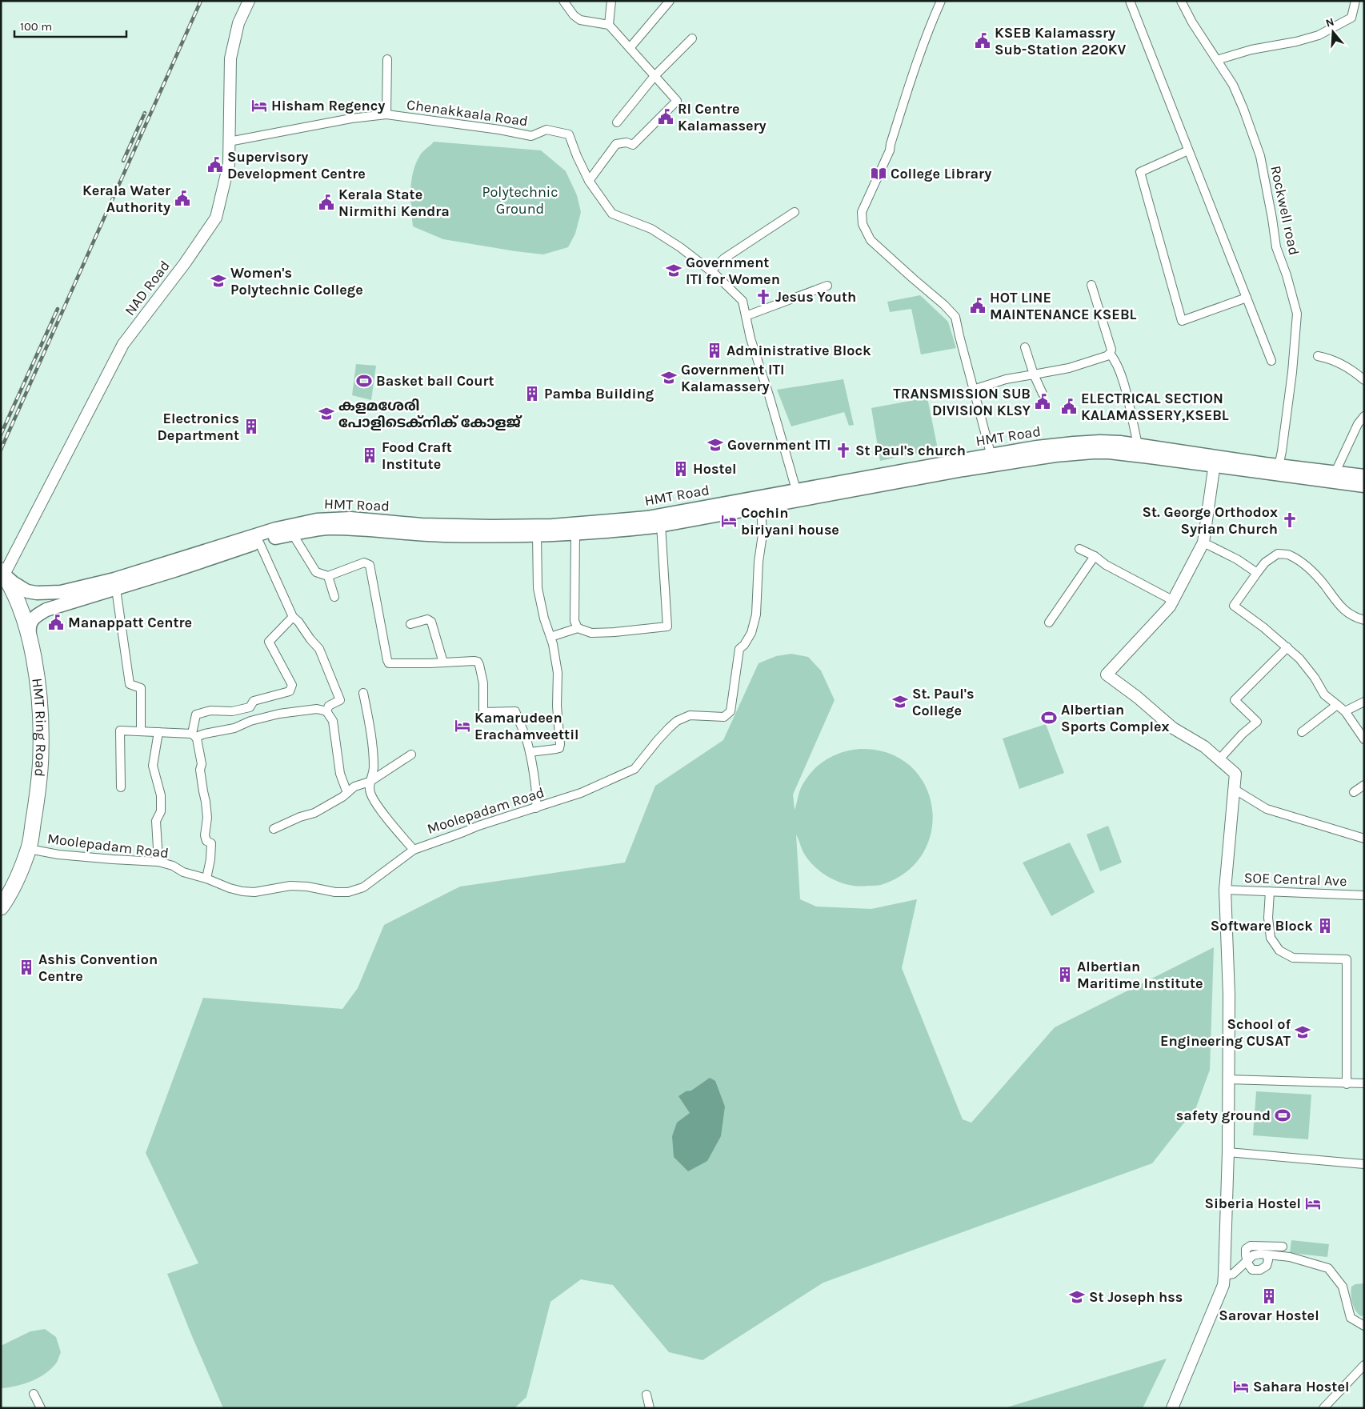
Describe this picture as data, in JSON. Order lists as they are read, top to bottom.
{
  "streets": {
    "highway": ["HMT Ring Road"],
    "main road": ["HMT Road"],
    "street": [
      "Chenakkaala Road",
      "Rockwell road",
      "NAD Road",
      "Moolepadam Road",
      "SOE Central Ave"
    ]
  },
  "crossings": [
    ["Chenakkaala Road", "NAD Road"],
    ["Chenakkaala Road", "HMT Road"],
    ["Rockwell road", "HMT Road"],
    ["NAD Road", "HMT Road"],
    ["NAD Road", "HMT Ring Road"],
    ["HMT Road", "HMT Ring Road"],
    ["HMT Road", "Moolepadam Road"],
    ["HMT Ring Road", "Moolepadam Road"]
  ],
  "parks": ["Polytechnic Ground"],
  "places": {
    "public building": [
      "KSEB Kalamassry Sub-Station 220KV",
      "RI Centre Kalamassery",
      "Supervisory Development Centre",
      "Kerala Water Authority",
      "Kerala State Nirmithi Kendra",
      "HOT LINE MAINTENANCE KSEBL",
      "TRANSMISSION SUB DIVISION KLSY",
      "ELECTRICAL SECTION KALAMASSERY,KSEBL",
      "Manappatt Centre"
    ],
    "hotel": [
      "Hisham Regency",
      "Cochin biriyani house",
      "Kamarudeen Erachamveettil",
      "Siberia Hostel",
      "Sahara Hostel"
    ],
    "library": ["College Library"],
    "school or university": [
      "Government ITI for Women",
      "Women's Polytechnic College",
      "Government ITI Kalamassery",
      "കളമശേരി പോളിടെക്നിക് കോളജ്",
      "Government ITI",
      "St. Paul's College",
      "School of Engineering CUSAT",
      "St Joseph hss"
    ],
    "church": ["Jesus Youth", "St Paul's church", "St. George Orthodox Syrian Church"],
    "building": [
      "Administrative Block",
      "Pamba Building",
      "Electronics Department",
      "Food Craft Institute",
      "Hostel",
      "Software Block",
      "Ashis Convention Centre",
      "Albertian Maritime Institute",
      "Sarovar Hostel"
    ],
    "sports": ["Basket ball Court", "Albertian Sports Complex", "safety ground"]
  },
  "scale_bar": "100 m",
  "north": "top"
}
